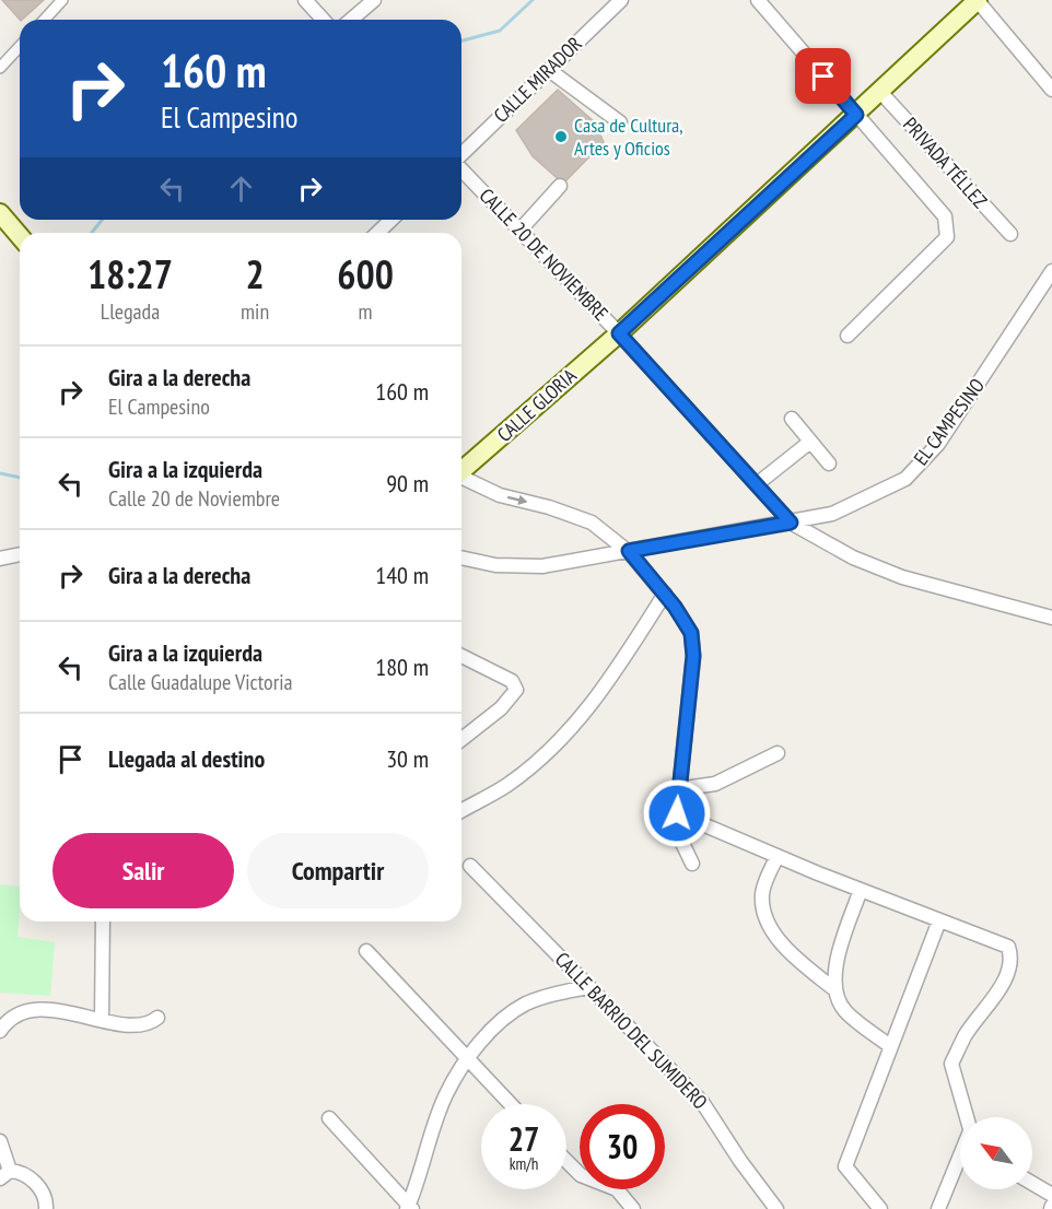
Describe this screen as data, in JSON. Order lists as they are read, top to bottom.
{
  "streets": {
    "main road": ["CALLE GLORIA"],
    "street": [
      "CALLE MIRADOR",
      "PRIVADA TÉLLEZ",
      "CALLE 20 DE NOVIEMBRE",
      "EL CAMPESINO",
      "CALLE BARRIO DEL SUMIDERO"
    ]
  },
  "crossings": [
    ["PRIVADA TÉLLEZ", "CALLE GLORIA"],
    ["CALLE 20 DE NOVIEMBRE", "CALLE GLORIA"],
    ["CALLE 20 DE NOVIEMBRE", "EL CAMPESINO"]
  ],
  "places": ["Casa de Cultura, Artes y Oficios"],
  "north": "top left",
  "page": {
    "turn": ["160 m", "El Campesino"],
    "eta": [
      "18:27",
      "Llegada",
      "2",
      "min",
      "600",
      "m"
    ],
    "list": [
      {
        "name": "Gira a la derecha",
        "note": "El Campesino",
        "value": "160 m"
      },
      {
        "name": "Gira a la izquierda",
        "note": "Calle 20 de Noviembre",
        "value": "90 m"
      },
      {
        "name": "Gira a la derecha",
        "value": "140 m"
      },
      {
        "name": "Gira a la izquierda",
        "note": "Calle Guadalupe Victoria",
        "value": "180 m"
      },
      {
        "name": "Llegada al destino",
        "value": "30 m"
      }
    ],
    "buttons": ["Salir", "Compartir"],
    "speed": "27 km/h",
    "limit": "30"
  }
}
